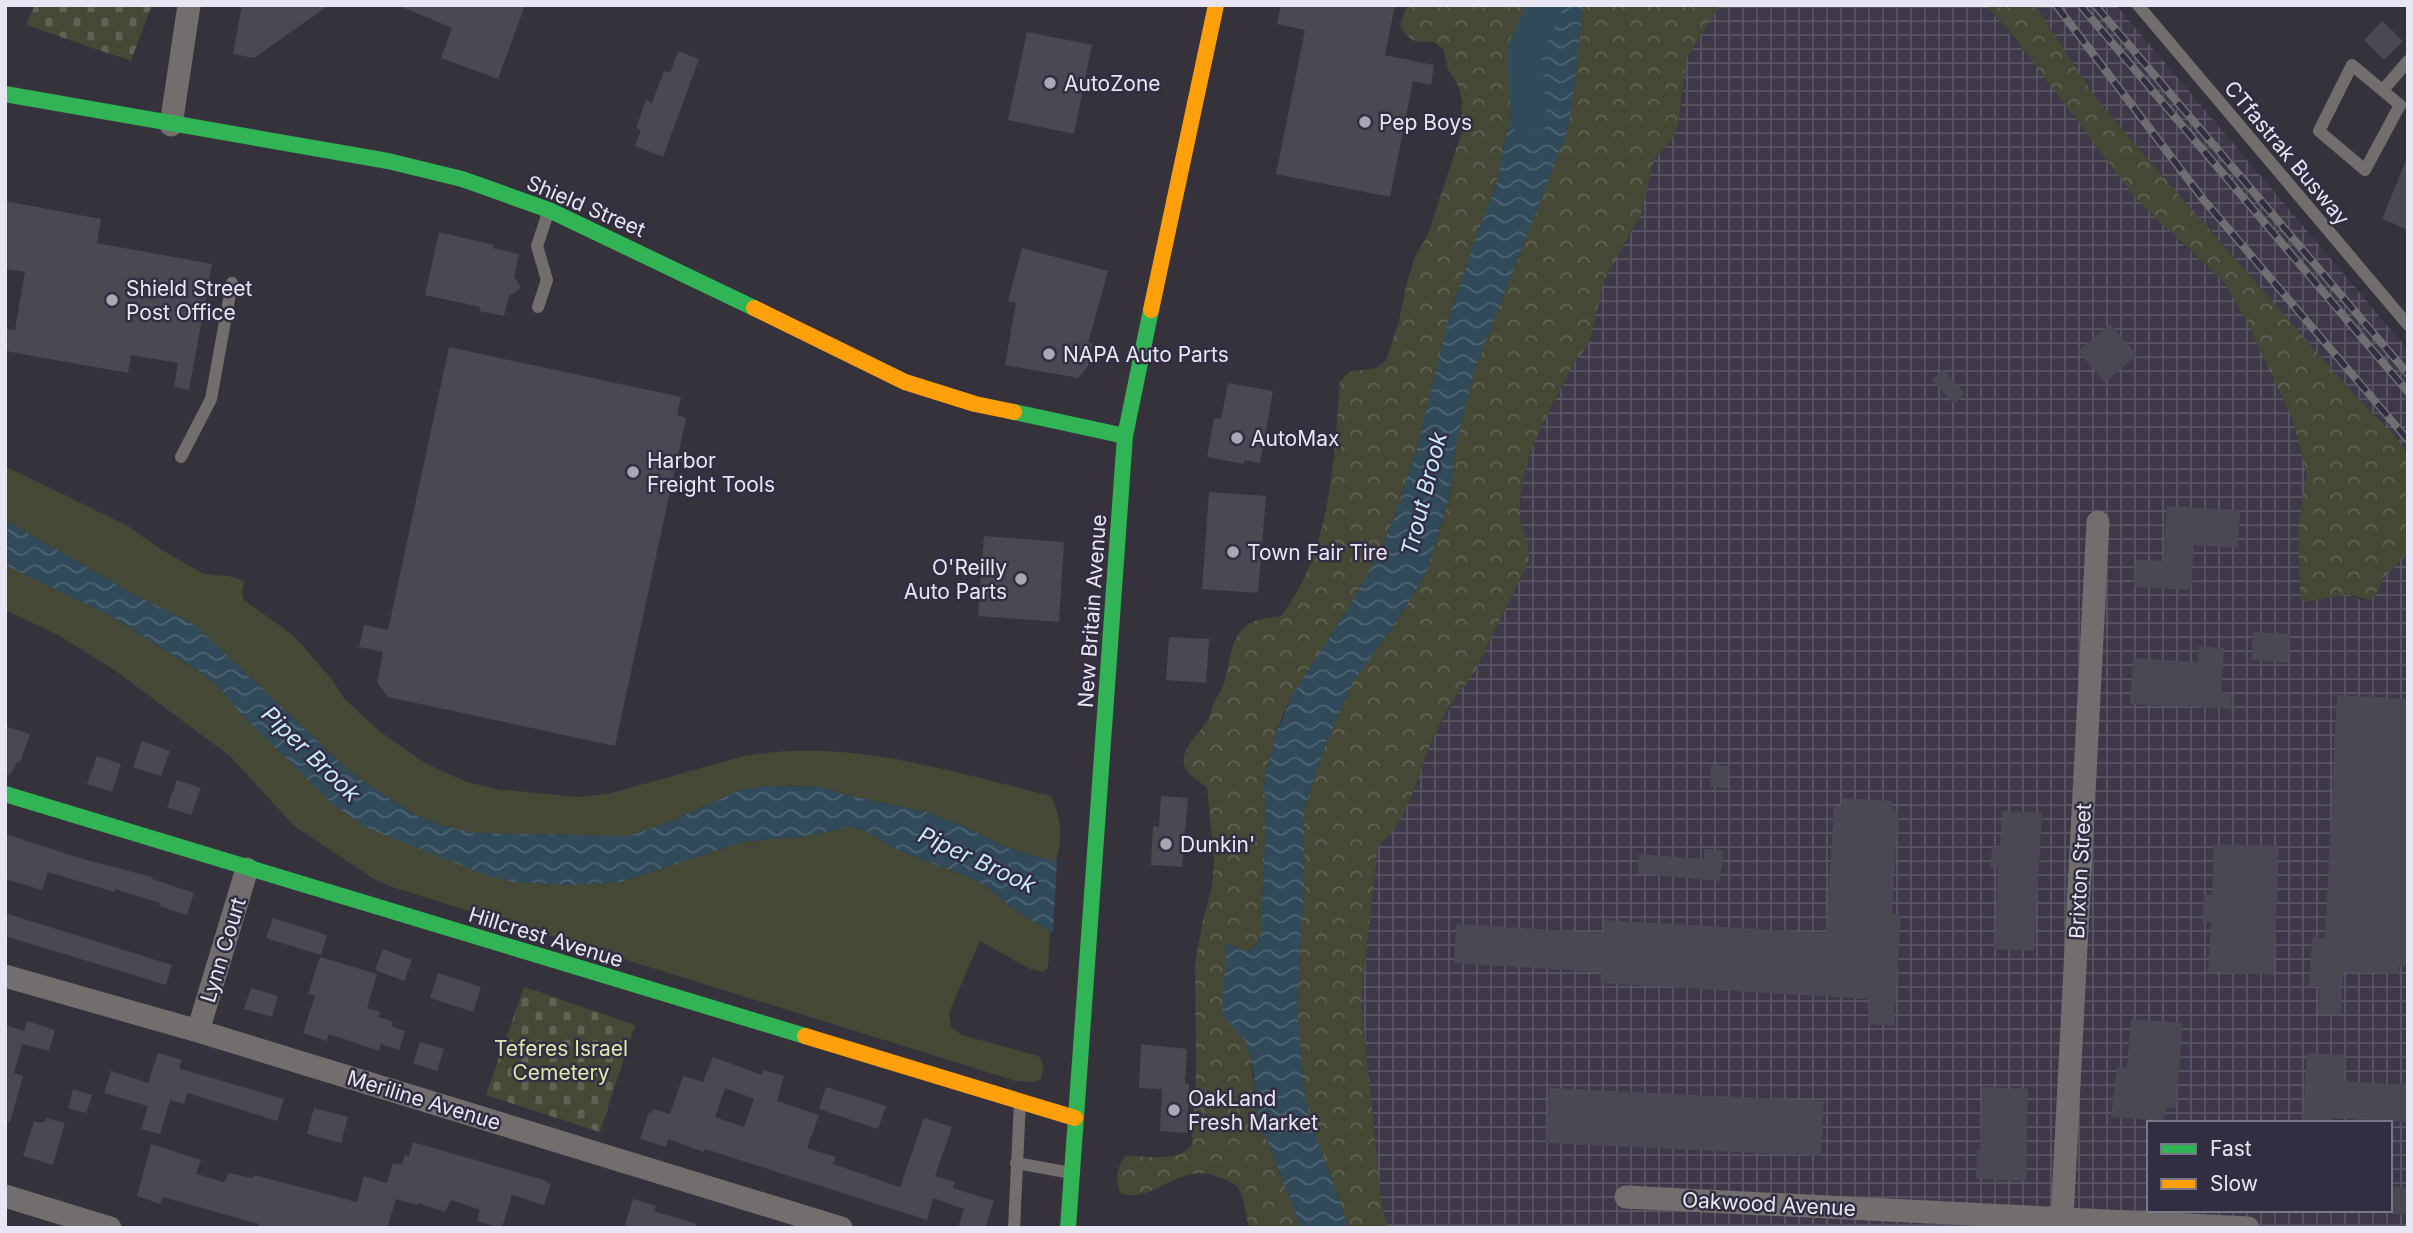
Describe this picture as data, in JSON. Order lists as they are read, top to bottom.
{
  "streets": {
    "street": [
      "Shield Street",
      "New Britain Avenue",
      "Brixton Street",
      "Hillcrest Avenue",
      "Lynn Court",
      "Meriline Avenue",
      "Oakwood Avenue"
    ],
    "lane": ["CTfastrak Busway"]
  },
  "crossings": [
    ["Shield Street", "New Britain Avenue"],
    ["New Britain Avenue", "Hillcrest Avenue"],
    ["Brixton Street", "Oakwood Avenue"],
    ["Hillcrest Avenue", "Lynn Court"],
    ["Lynn Court", "Meriline Avenue"]
  ],
  "water": ["Trout Brook", "Piper Brook"],
  "parks": ["Teferes Israel Cemetery"],
  "places": [
    "AutoZone",
    "Pep Boys",
    "Shield Street Post Office",
    "NAPA Auto Parts",
    "AutoMax",
    "Harbor Freight Tools",
    "Town Fair Tire",
    "O'Reilly Auto Parts",
    "Dunkin'",
    "OakLand Fresh Market"
  ],
  "legend": ["Fast", "Slow"]
}
